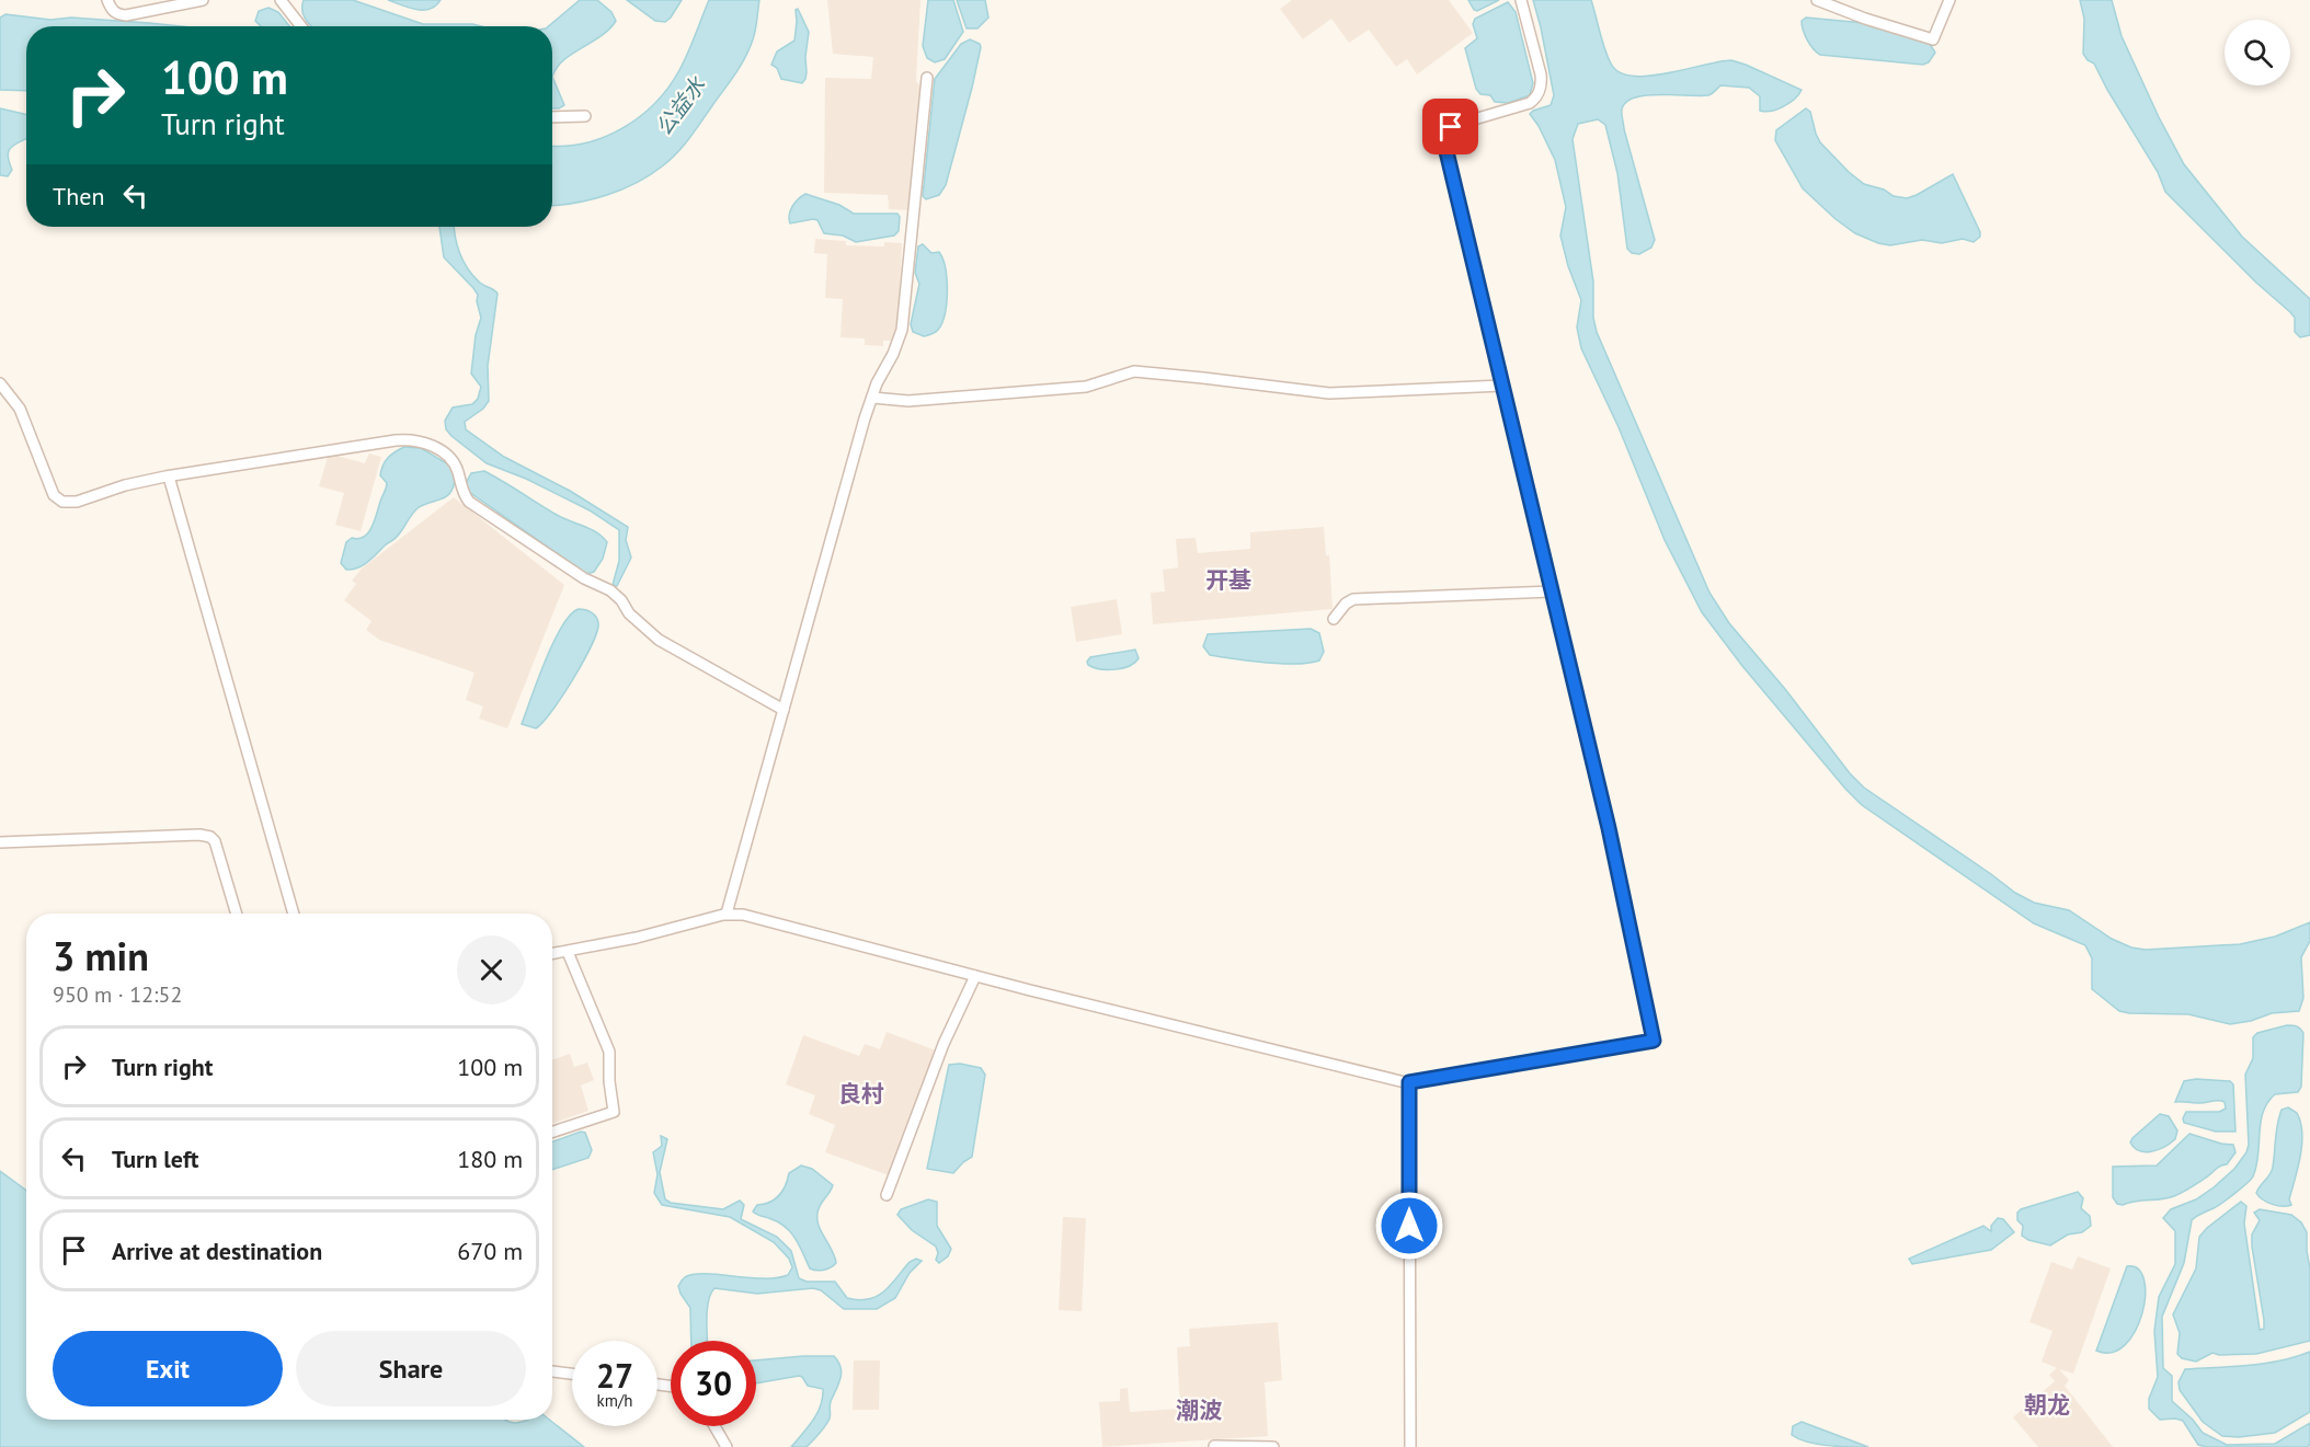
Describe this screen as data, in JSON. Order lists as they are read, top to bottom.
{
  "districts": [
    "开基",
    "良村",
    "朝龙",
    "潮波"
  ],
  "water": ["公益水"],
  "page": {
    "turn": ["100 m", "Turn right"],
    "then": "Then",
    "heading": ["3 min", "950 m · 12:52"],
    "list": [
      {
        "name": "Turn right",
        "value": "100 m"
      },
      {
        "name": "Turn left",
        "value": "180 m"
      },
      {
        "name": "Arrive at destination",
        "value": "670 m"
      }
    ],
    "buttons": ["Exit", "Share"],
    "speed": "27 km/h",
    "limit": "30"
  }
}
